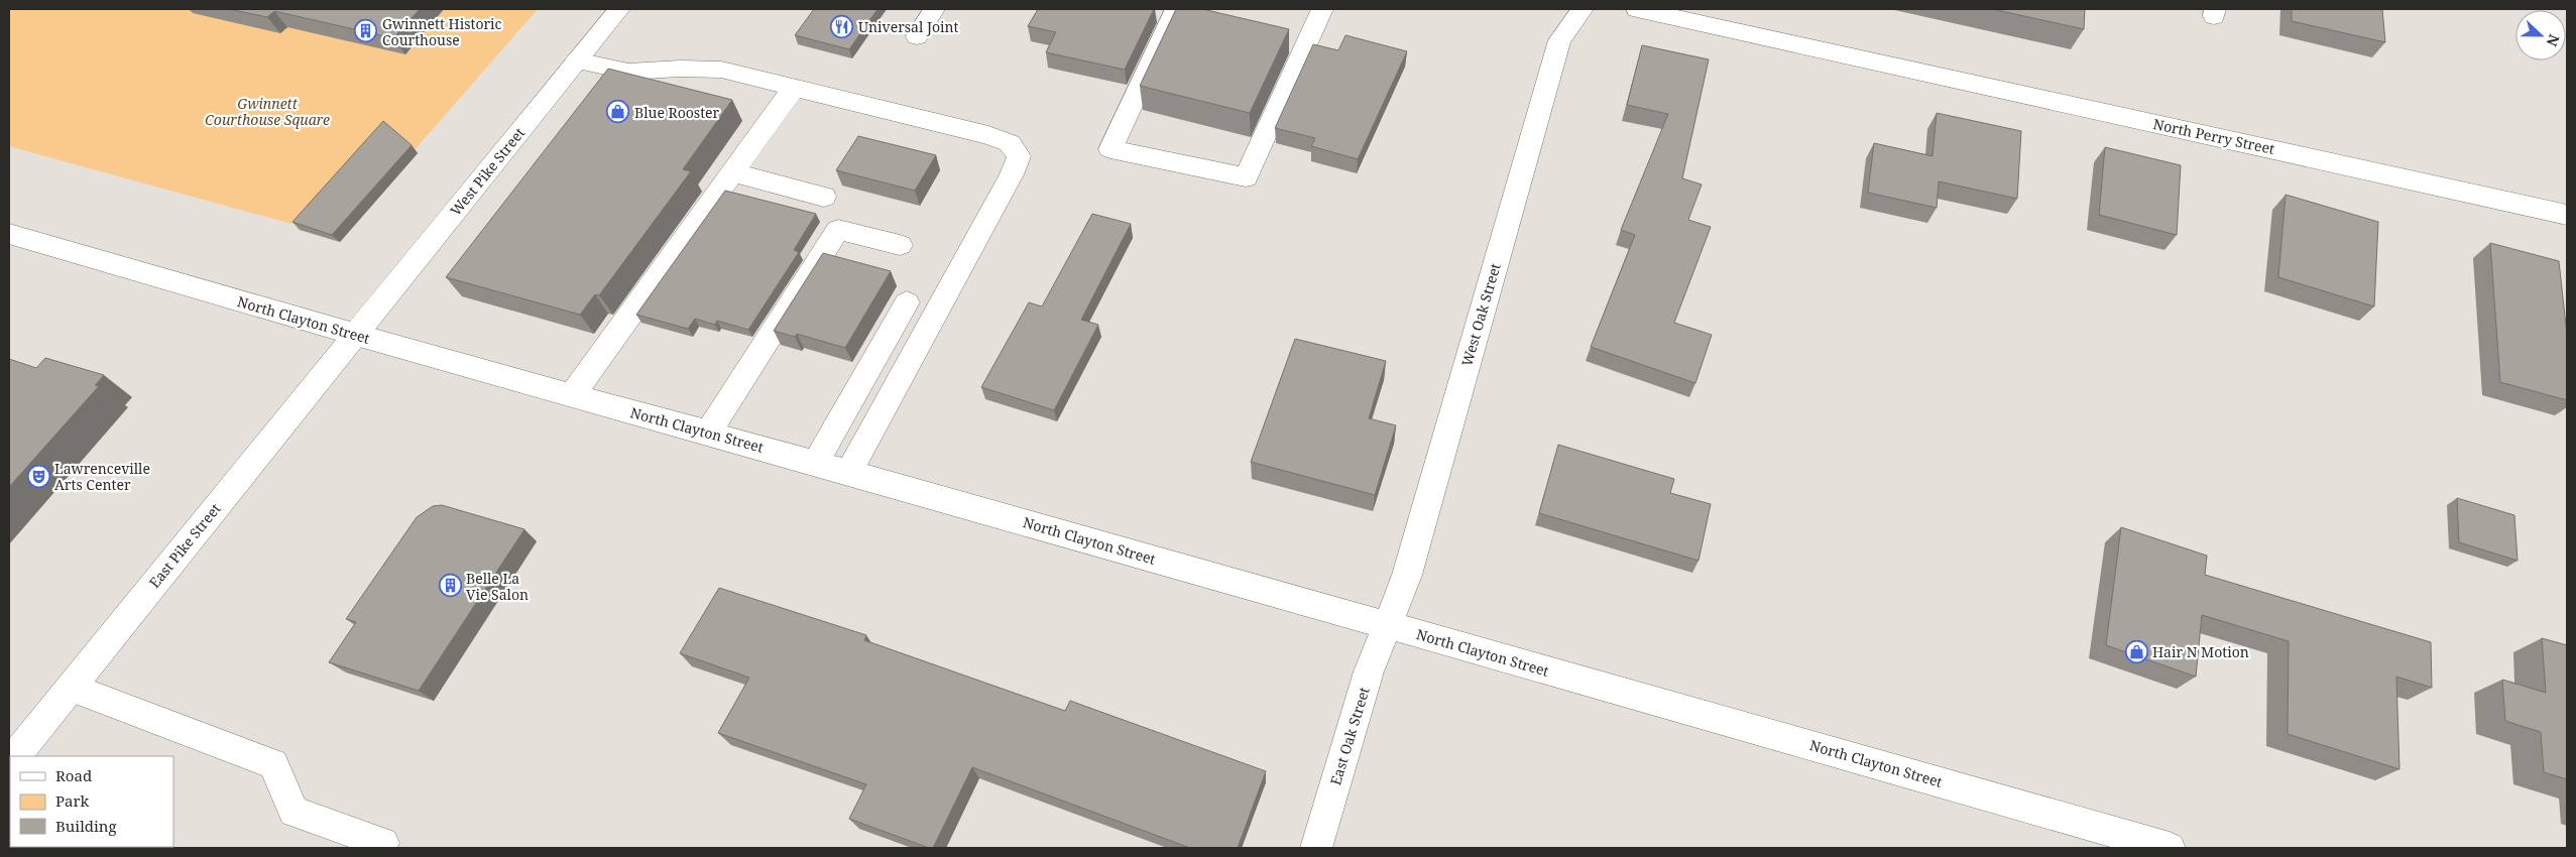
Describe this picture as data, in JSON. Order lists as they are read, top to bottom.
{
  "streets": {
    "street": [
      "North Perry Street",
      "West Pike Street",
      "West Oak Street",
      "North Clayton Street",
      "East Pike Street",
      "East Oak Street"
    ]
  },
  "crossings": [
    ["West Pike Street", "North Clayton Street"],
    ["West Pike Street", "East Pike Street"],
    ["West Oak Street", "North Clayton Street"],
    ["West Oak Street", "East Oak Street"],
    ["North Clayton Street", "East Pike Street"],
    ["North Clayton Street", "East Oak Street"]
  ],
  "parks": ["Gwinnett Courthouse Square"],
  "places": {
    "restaurant": ["Universal Joint"],
    "building": ["Gwinnett Historic Courthouse", "Belle La Vie Salon"],
    "shop": ["Blue Rooster", "Hair N Motion"],
    "theatre": ["Lawrenceville Arts Center"]
  },
  "legend": ["Road", "Park", "Building"],
  "north": "right"
}
